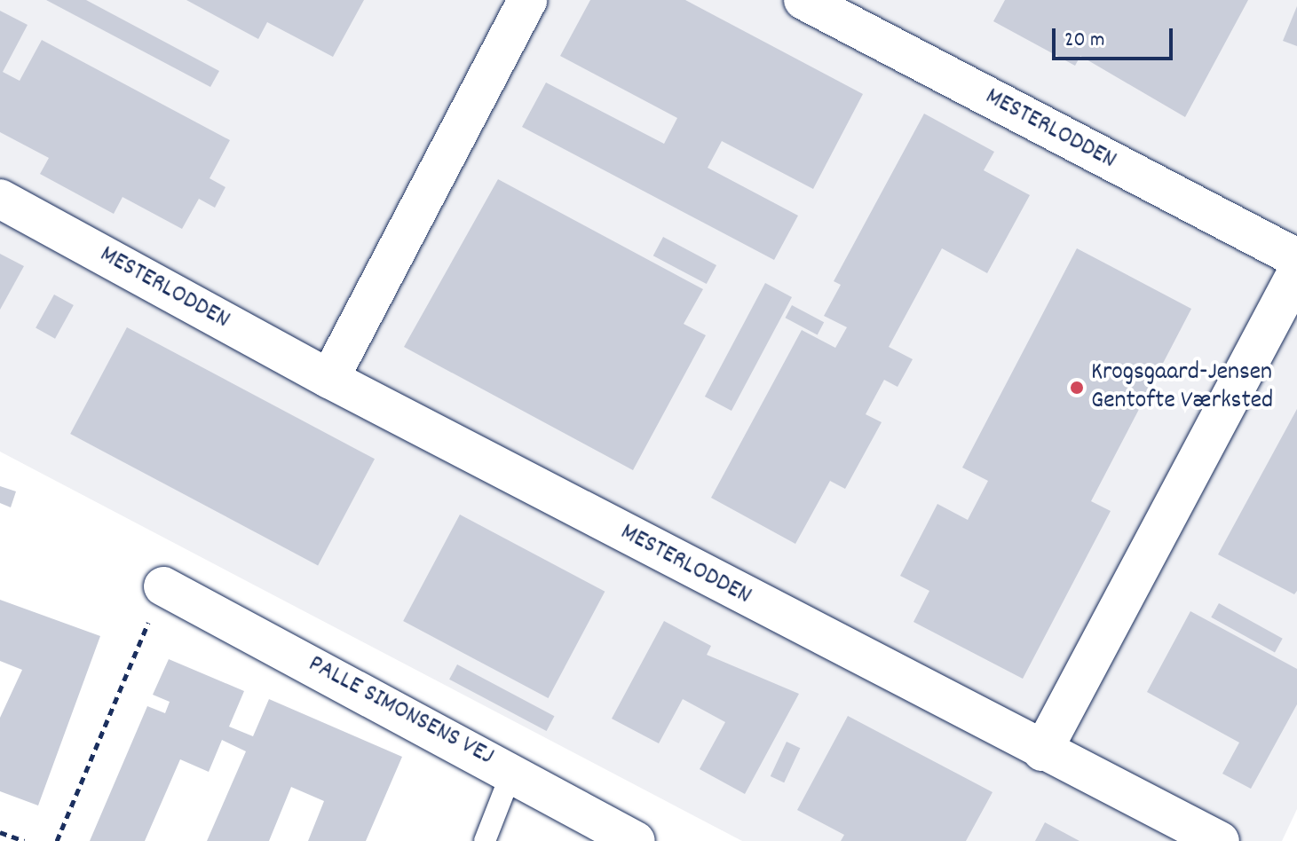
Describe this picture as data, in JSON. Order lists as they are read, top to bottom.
{
  "streets": {
    "street": ["MESTERLODDEN", "PALLE SIMONSENS VEJ"]
  },
  "places": ["Krogsgaard-Jensen Gentofte Værksted"],
  "scale_bar": "20 m"
}
